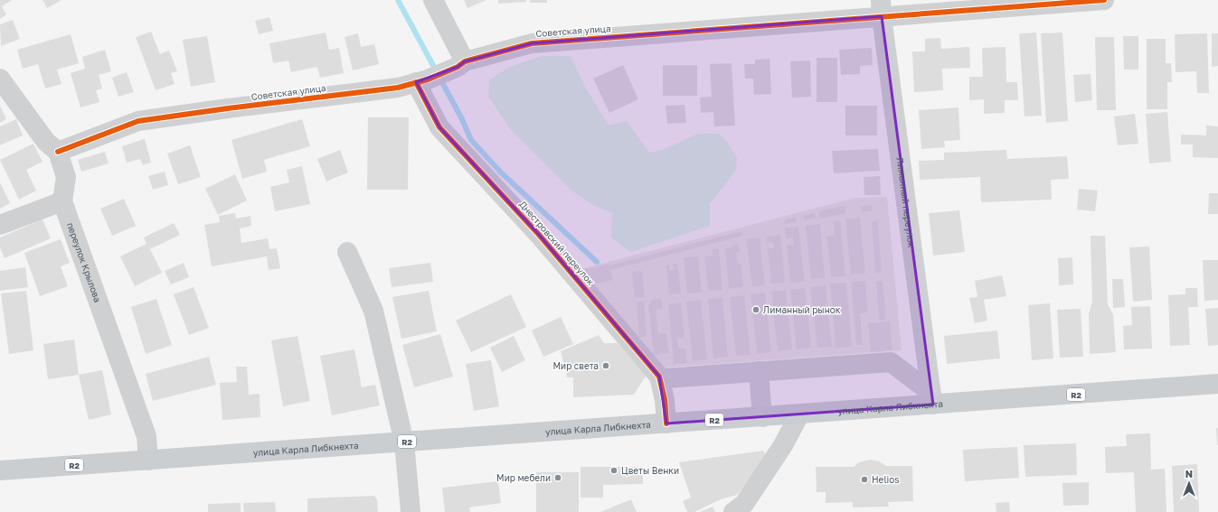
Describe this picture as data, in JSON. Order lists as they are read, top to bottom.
{
  "streets": {
    "main road": ["R2", "улица Карла Либкнехта"],
    "street": [
      "Советская улица",
      "Лиманный переулок",
      "Днестровский переулок",
      "переулок Крылова"
    ]
  },
  "crossings": [
    ["Советская улица", "Лиманный переулок"],
    ["Советская улица", "Днестровский переулок"],
    ["Советская улица", "переулок Крылова"],
    ["Лиманный переулок", "улица Карла Либкнехта"],
    ["Днестровский переулок", "улица Карла Либкнехта"],
    ["переулок Крылова", "улица Карла Либкнехта"]
  ],
  "places": [
    "Лиманный рынок",
    "Мир света",
    "Цветы Венки",
    "Мир мебели",
    "Helios"
  ],
  "north": "top"
}
